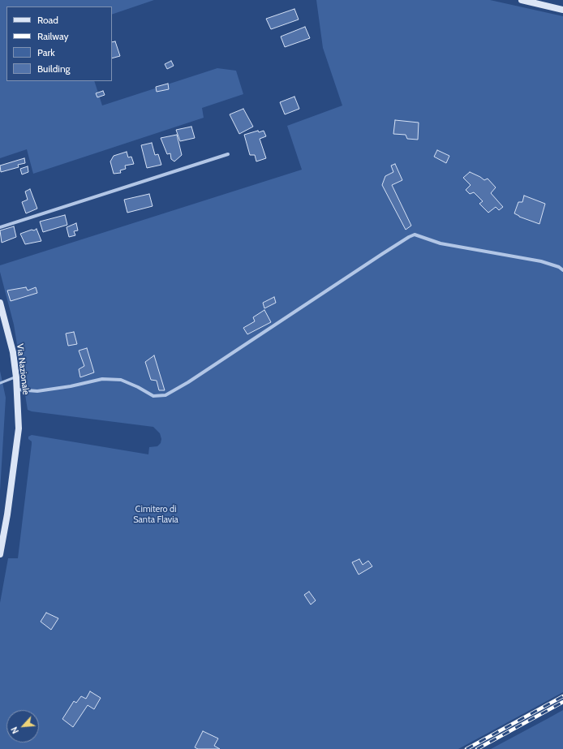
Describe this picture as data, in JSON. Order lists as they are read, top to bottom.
{
  "streets": {
    "main road": ["Via Nazionale"]
  },
  "parks": ["Cimitero di Santa Flavia"],
  "legend": [
    "Road",
    "Railway",
    "Park",
    "Building"
  ],
  "north": "bottom left"
}
